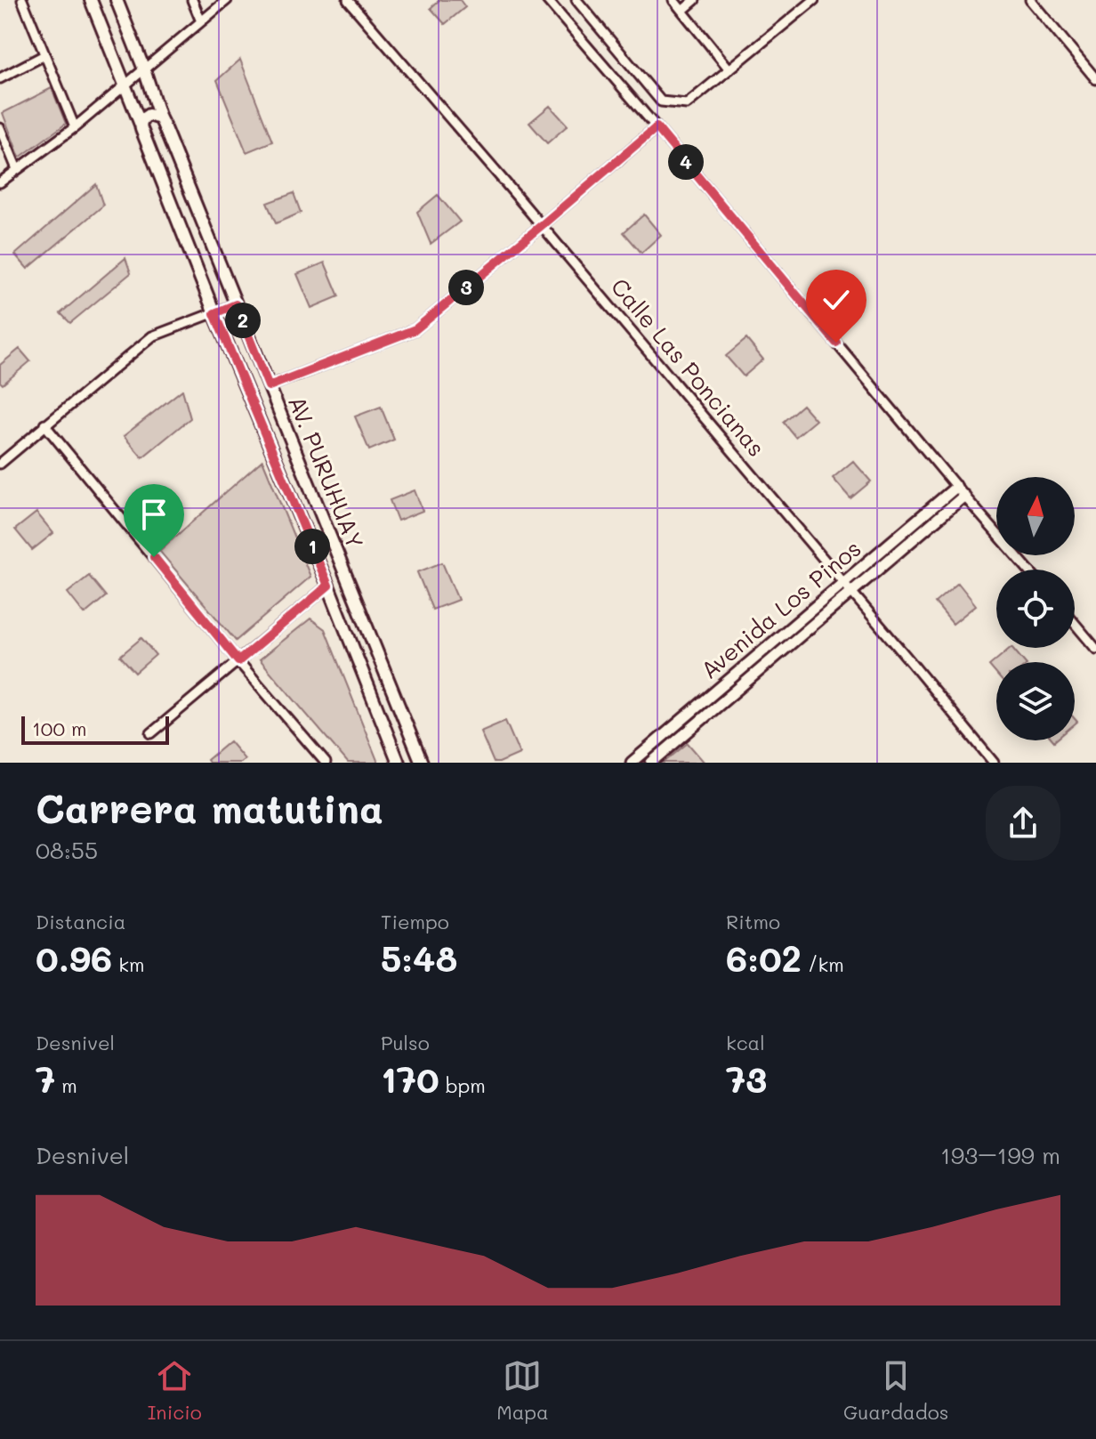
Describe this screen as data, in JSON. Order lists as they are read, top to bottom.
{
  "streets": {
    "main road": ["AV. PURUHUAY"],
    "street": ["Calle Las Poncianas", "Avenida Los Pinos"]
  },
  "crossings": [
    ["Calle Las Poncianas", "Avenida Los Pinos"]
  ],
  "scale_bar": "100 m",
  "north": "top",
  "page": {
    "pins": [
      "4",
      "3",
      "2",
      "1"
    ],
    "scale": "100 m",
    "heading": ["Carrera matutina", "08:55"],
    "stats": [
      ["Distancia", "0.96 km"],
      ["Tiempo", "5:48"],
      ["Ritmo", "6:02 /km"],
      ["Desnivel", "7 m"],
      ["Pulso", "170 bpm"],
      ["kcal", "73"]
    ],
    "chart": ["Desnivel", "193–199 m"],
    "tabs": ["Inicio", "Mapa", "Guardados"]
  }
}
